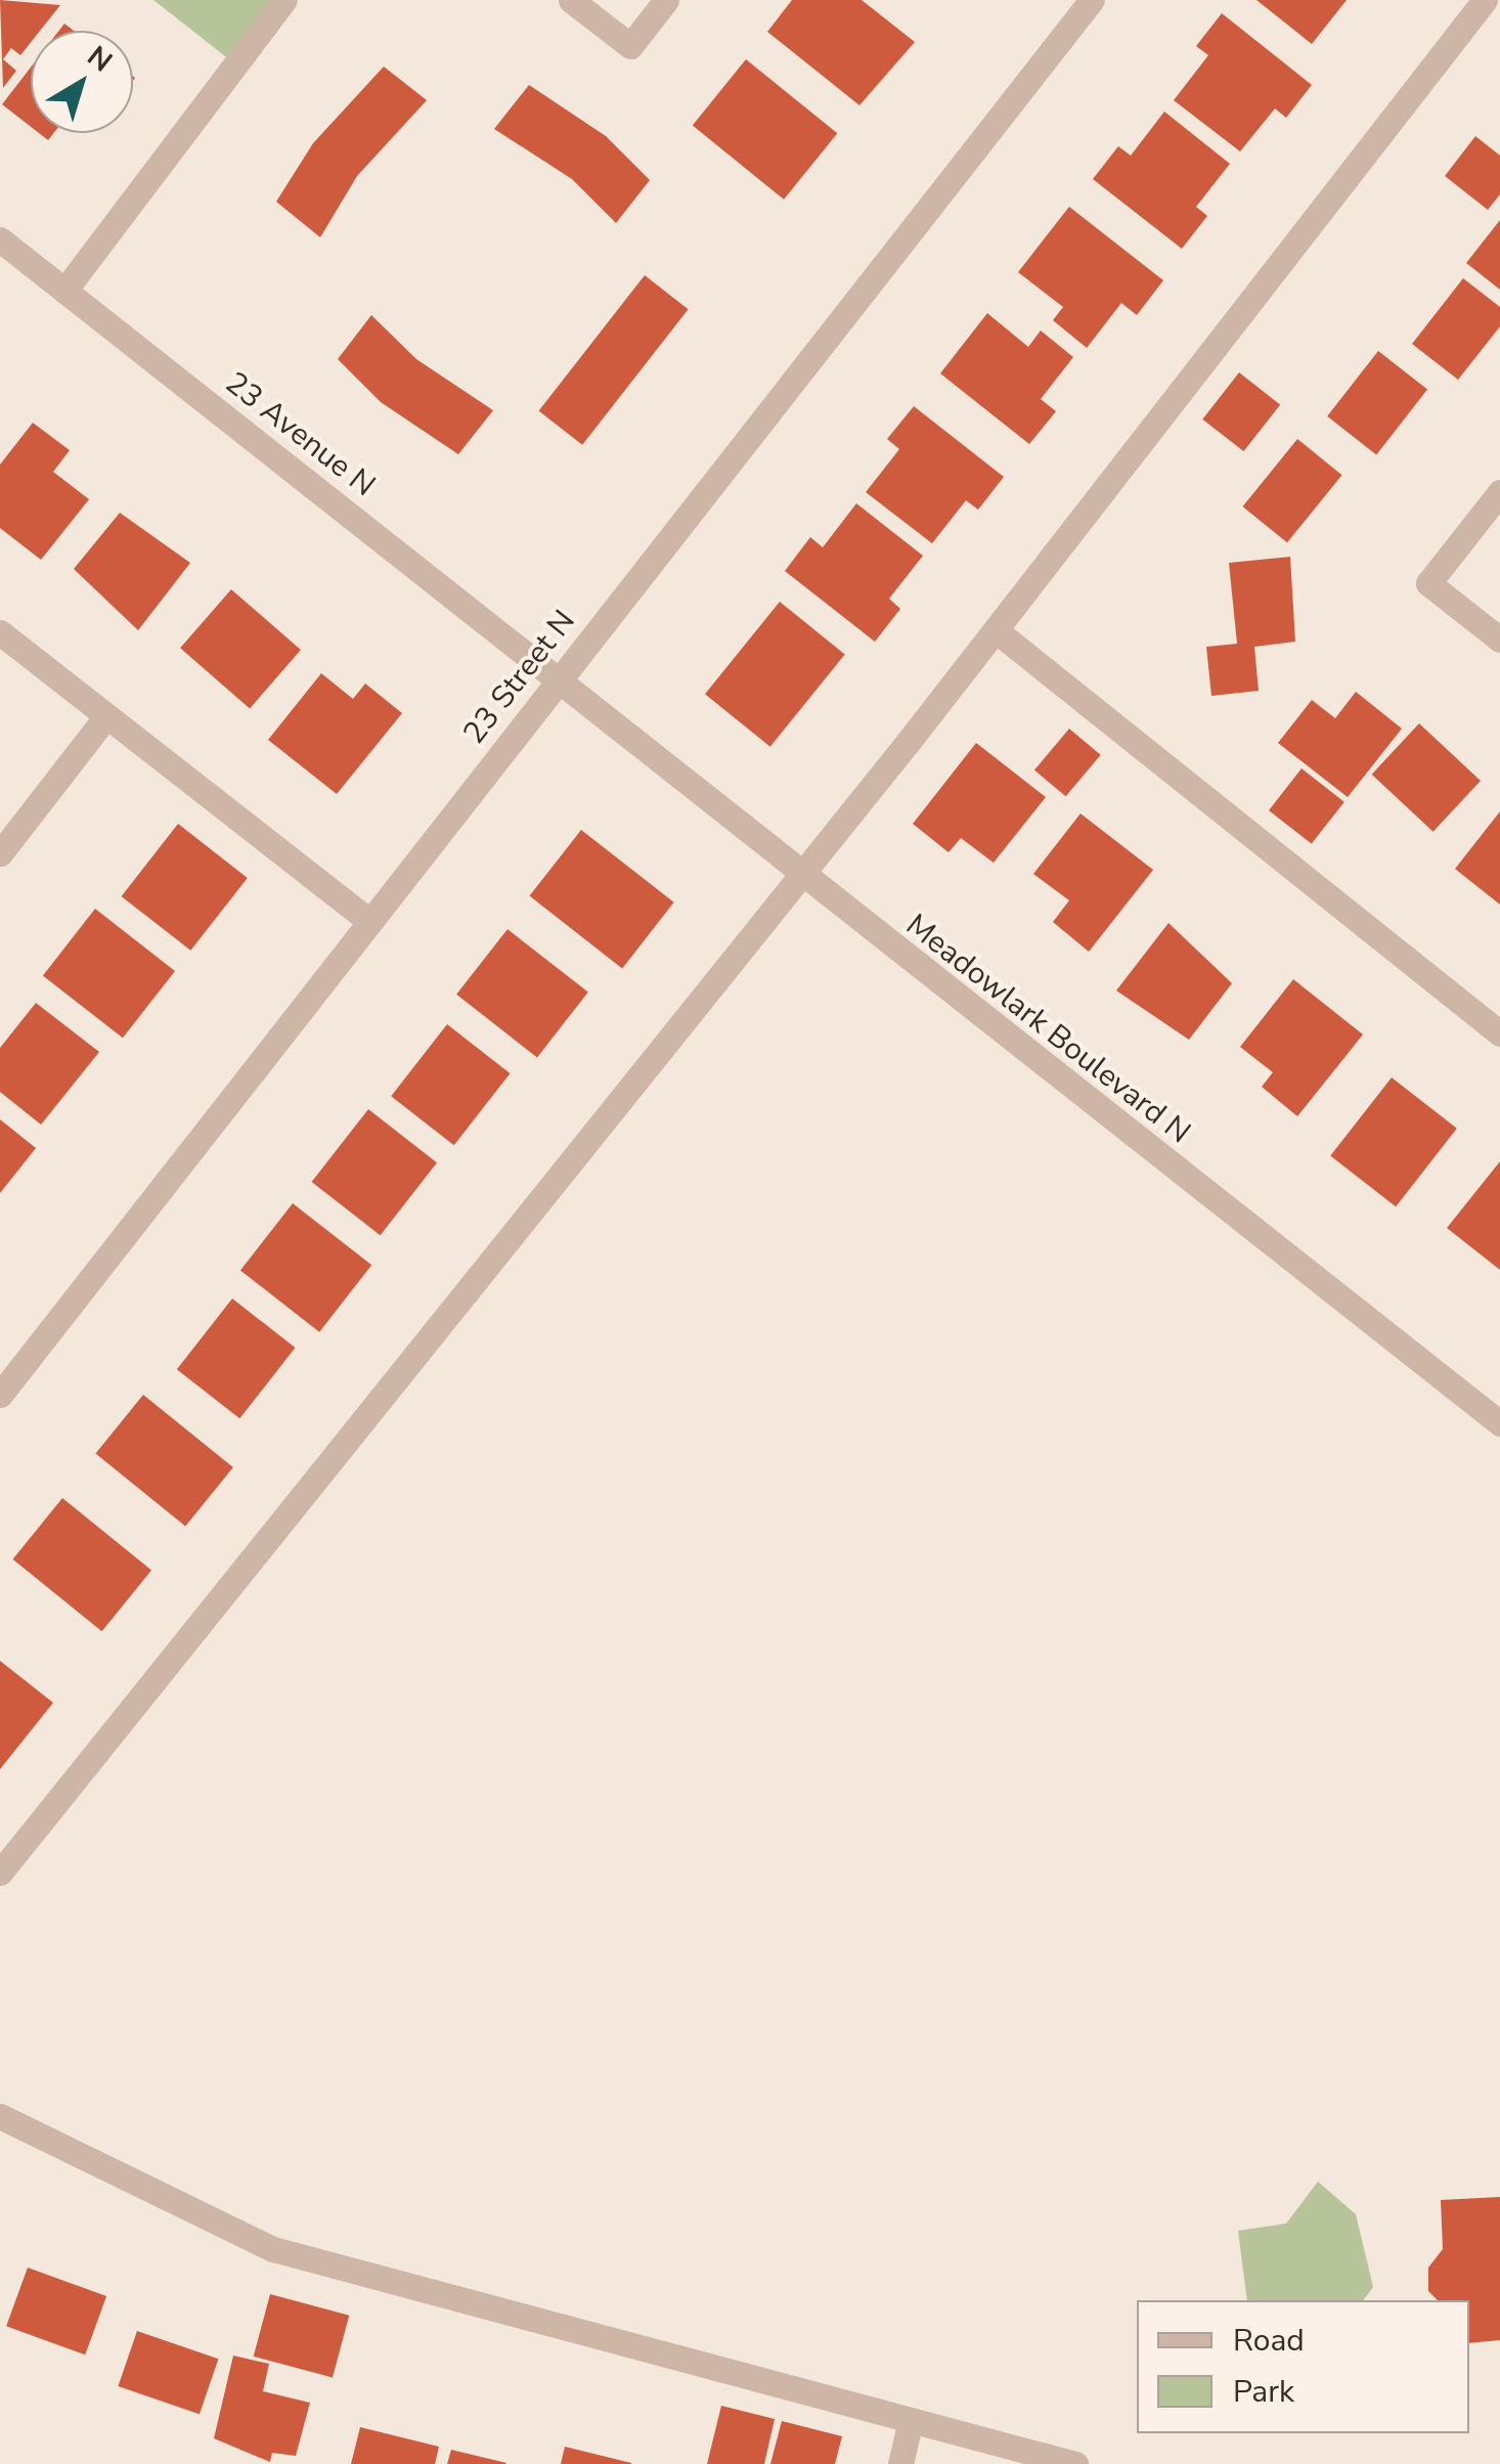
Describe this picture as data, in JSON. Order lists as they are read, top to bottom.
{
  "streets": {
    "street": ["23 Avenue N", "23 Street N", "Meadowlark Boulevard N"]
  },
  "crossings": [
    ["23 Avenue N", "23 Street N"],
    ["23 Avenue N", "Meadowlark Boulevard N"],
    ["23 Street N", "Meadowlark Boulevard N"]
  ],
  "legend": ["Road", "Park"],
  "north": "top right"
}
